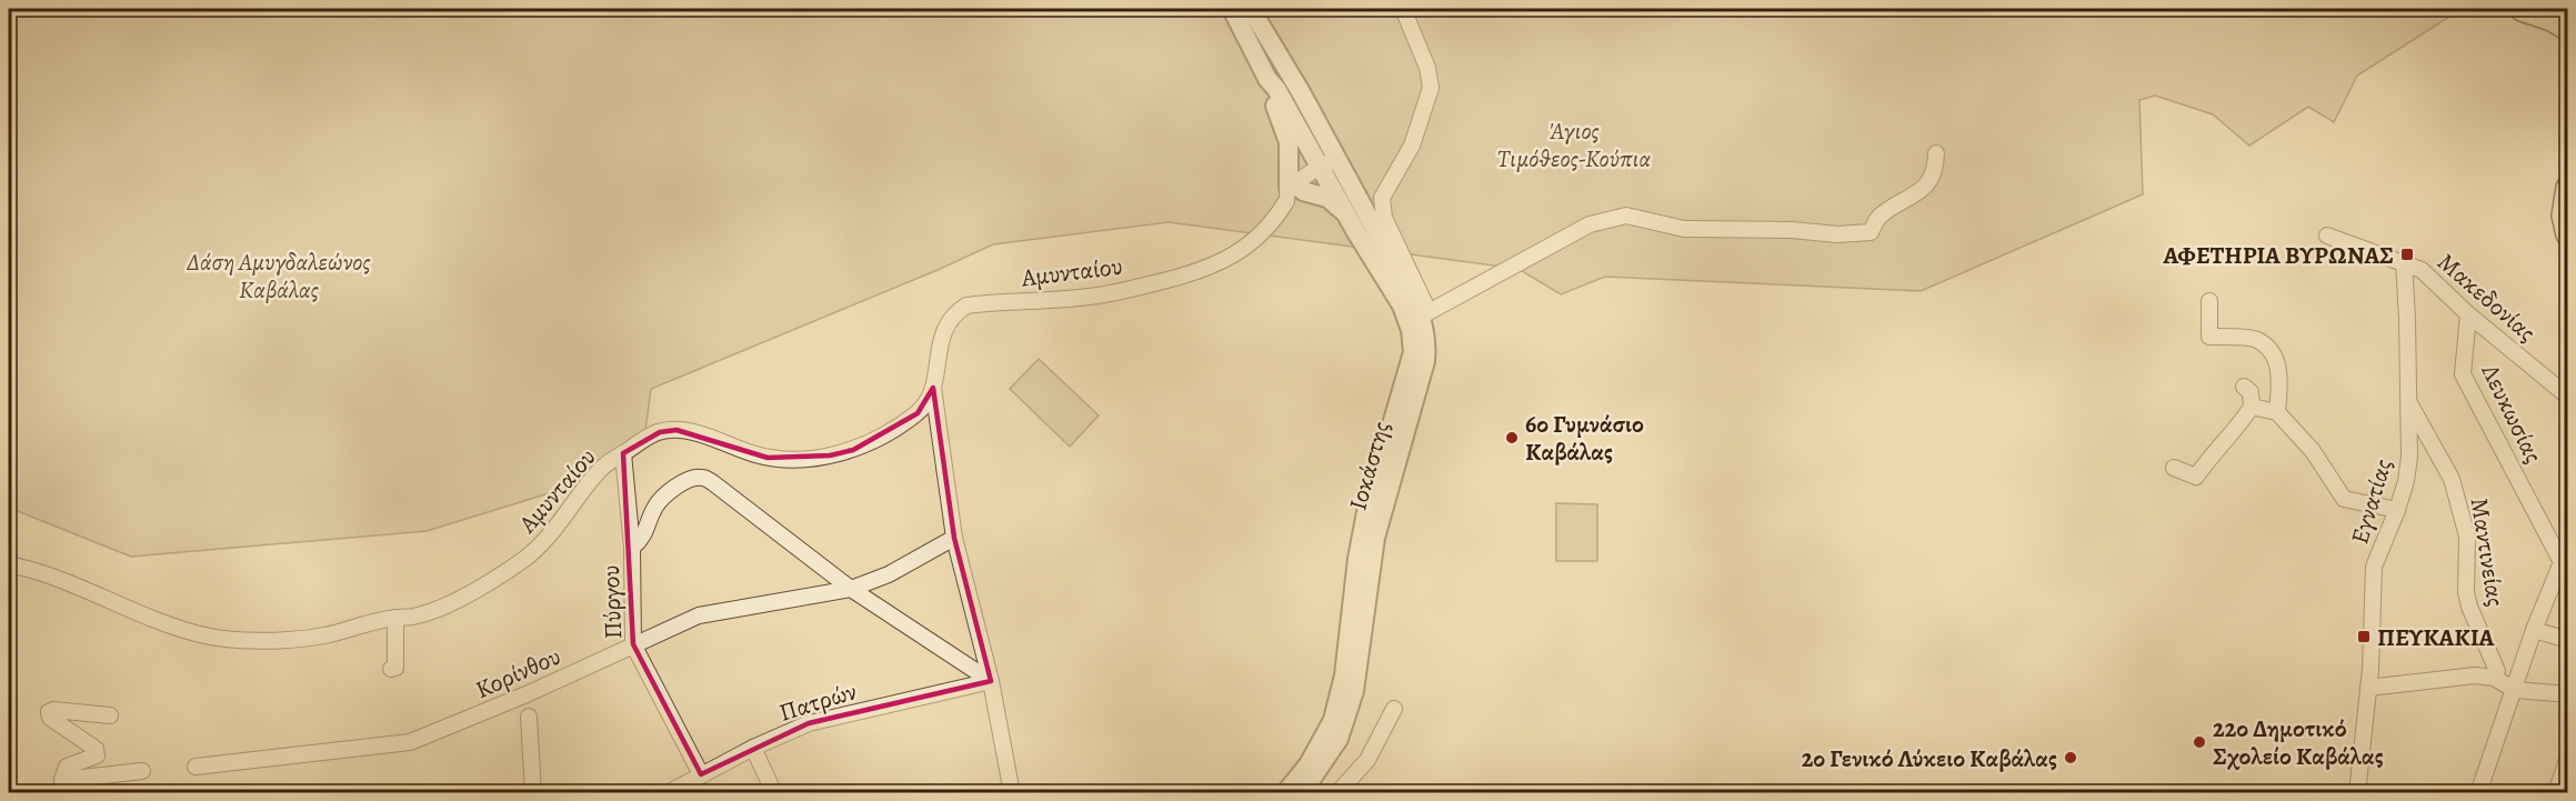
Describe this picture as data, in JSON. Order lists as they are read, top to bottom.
{
  "streets": {
    "street": [
      "Αμυνταίου",
      "Μακεδονίας",
      "Λευκωσίας",
      "Ιοκάστης",
      "Εγνατίας",
      "Μαντινείας",
      "Πύργου",
      "Κορίνθου",
      "Πατρών"
    ]
  },
  "crossings": [
    ["Αμυνταίου", "Ιοκάστης"],
    ["Αμυνταίου", "Πύργου"],
    ["Μακεδονίας", "Λευκωσίας"],
    ["Μακεδονίας", "Εγνατίας"],
    ["Εγνατίας", "Μαντινείας"],
    ["Πύργου", "Κορίνθου"],
    ["Πύργου", "Πατρών"]
  ],
  "parks": ["'Αγιος Τιμόθεος-Κούπια", "Δάση Αμυγδαλεώνος Καβάλας"],
  "places": {
    "transit": ["ΑΦΕΤΗΡΙΑ ΒΥΡΩΝΑΣ", "ΠΕΥΚΑΚΙΑ"],
    "other": ["6ο Γυμνάσιο Καβάλας", "22ο Δημοτικό Σχολείο Καβάλας", "2ο Γενικό Λύκειο Καβάλας"]
  }
}
